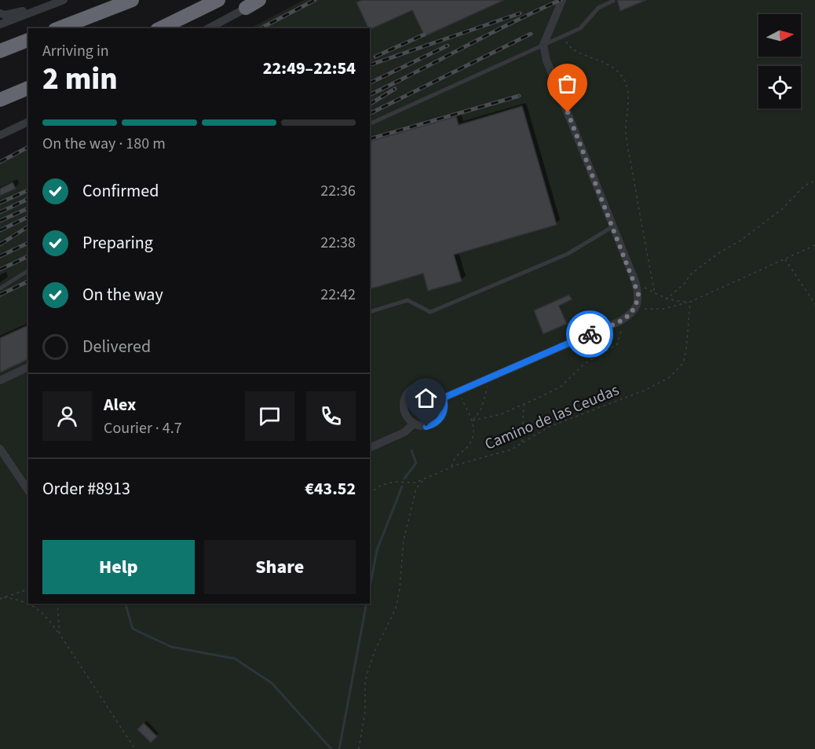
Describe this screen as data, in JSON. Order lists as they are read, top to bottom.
{
  "streets": {
    "path": ["Camino de las Ceudas"]
  },
  "north": "right",
  "page": {
    "heading": ["2 min", "Arriving in", "22:49–22:54"],
    "panel": [
      "Alex",
      "Courier · 4.7",
      "Order #8913",
      "€43.52"
    ],
    "bar": "On the way · 180 m",
    "list": [
      ["Confirmed", "22:36"],
      ["Preparing", "22:38"],
      ["On the way", "22:42"],
      "Delivered"
    ],
    "buttons": ["Help", "Share"]
  }
}
